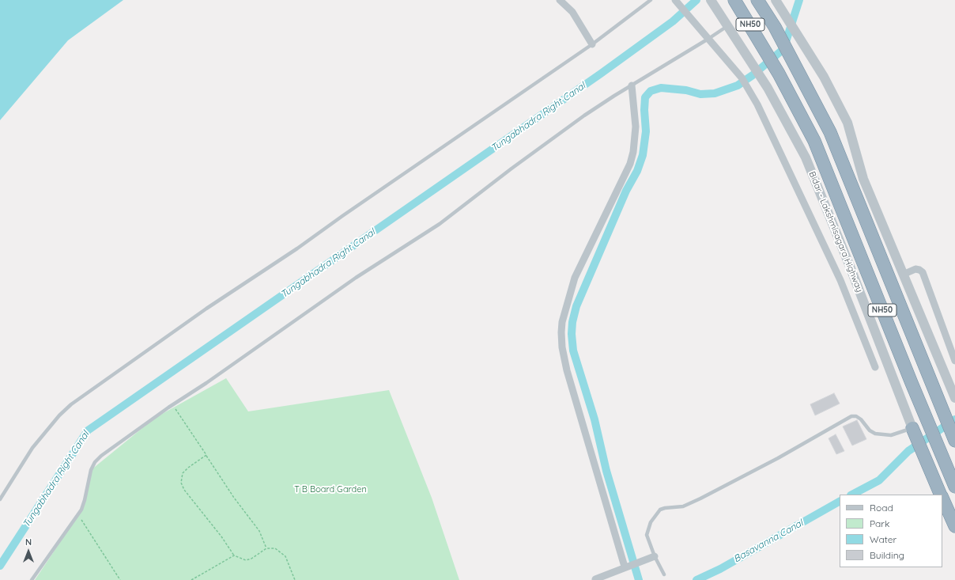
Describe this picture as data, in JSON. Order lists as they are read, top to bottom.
{
  "streets": {
    "highway": ["NH50", "Bidar - Lakshmisagara Highway"]
  },
  "water": ["Tungabhadra Right Canal", "Basavanna Canal"],
  "parks": ["T B Board Garden"],
  "legend": [
    "Road",
    "Park",
    "Water",
    "Building"
  ],
  "north": "top"
}
